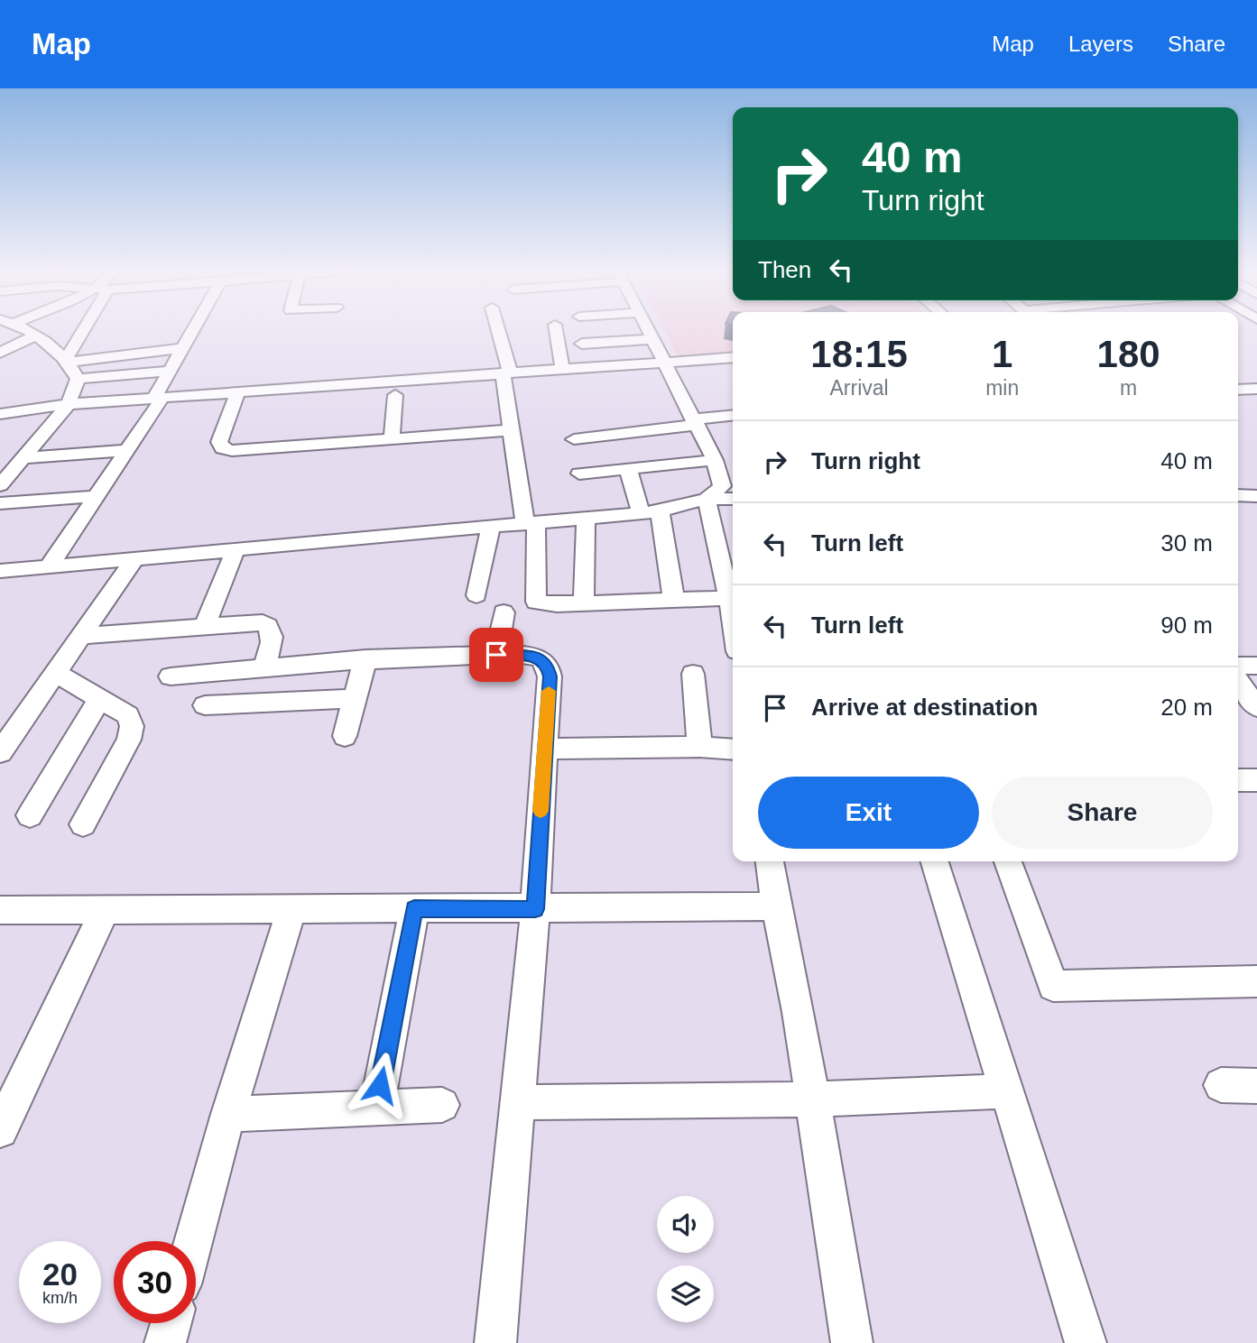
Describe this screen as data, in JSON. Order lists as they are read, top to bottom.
{
  "page": {
    "header": "Map",
    "nav": ["Map", "Layers", "Share"],
    "turn": ["40 m", "Turn right"],
    "then": "Then",
    "eta": [
      "18:15",
      "Arrival",
      "1",
      "min",
      "180",
      "m"
    ],
    "list": [
      {
        "name": "Turn right",
        "value": "40 m"
      },
      {
        "name": "Turn left",
        "value": "30 m"
      },
      {
        "name": "Turn left",
        "value": "90 m"
      },
      {
        "name": "Arrive at destination",
        "value": "20 m"
      }
    ],
    "buttons": ["Exit", "Share"],
    "speed": "20 km/h",
    "limit": "30"
  }
}
